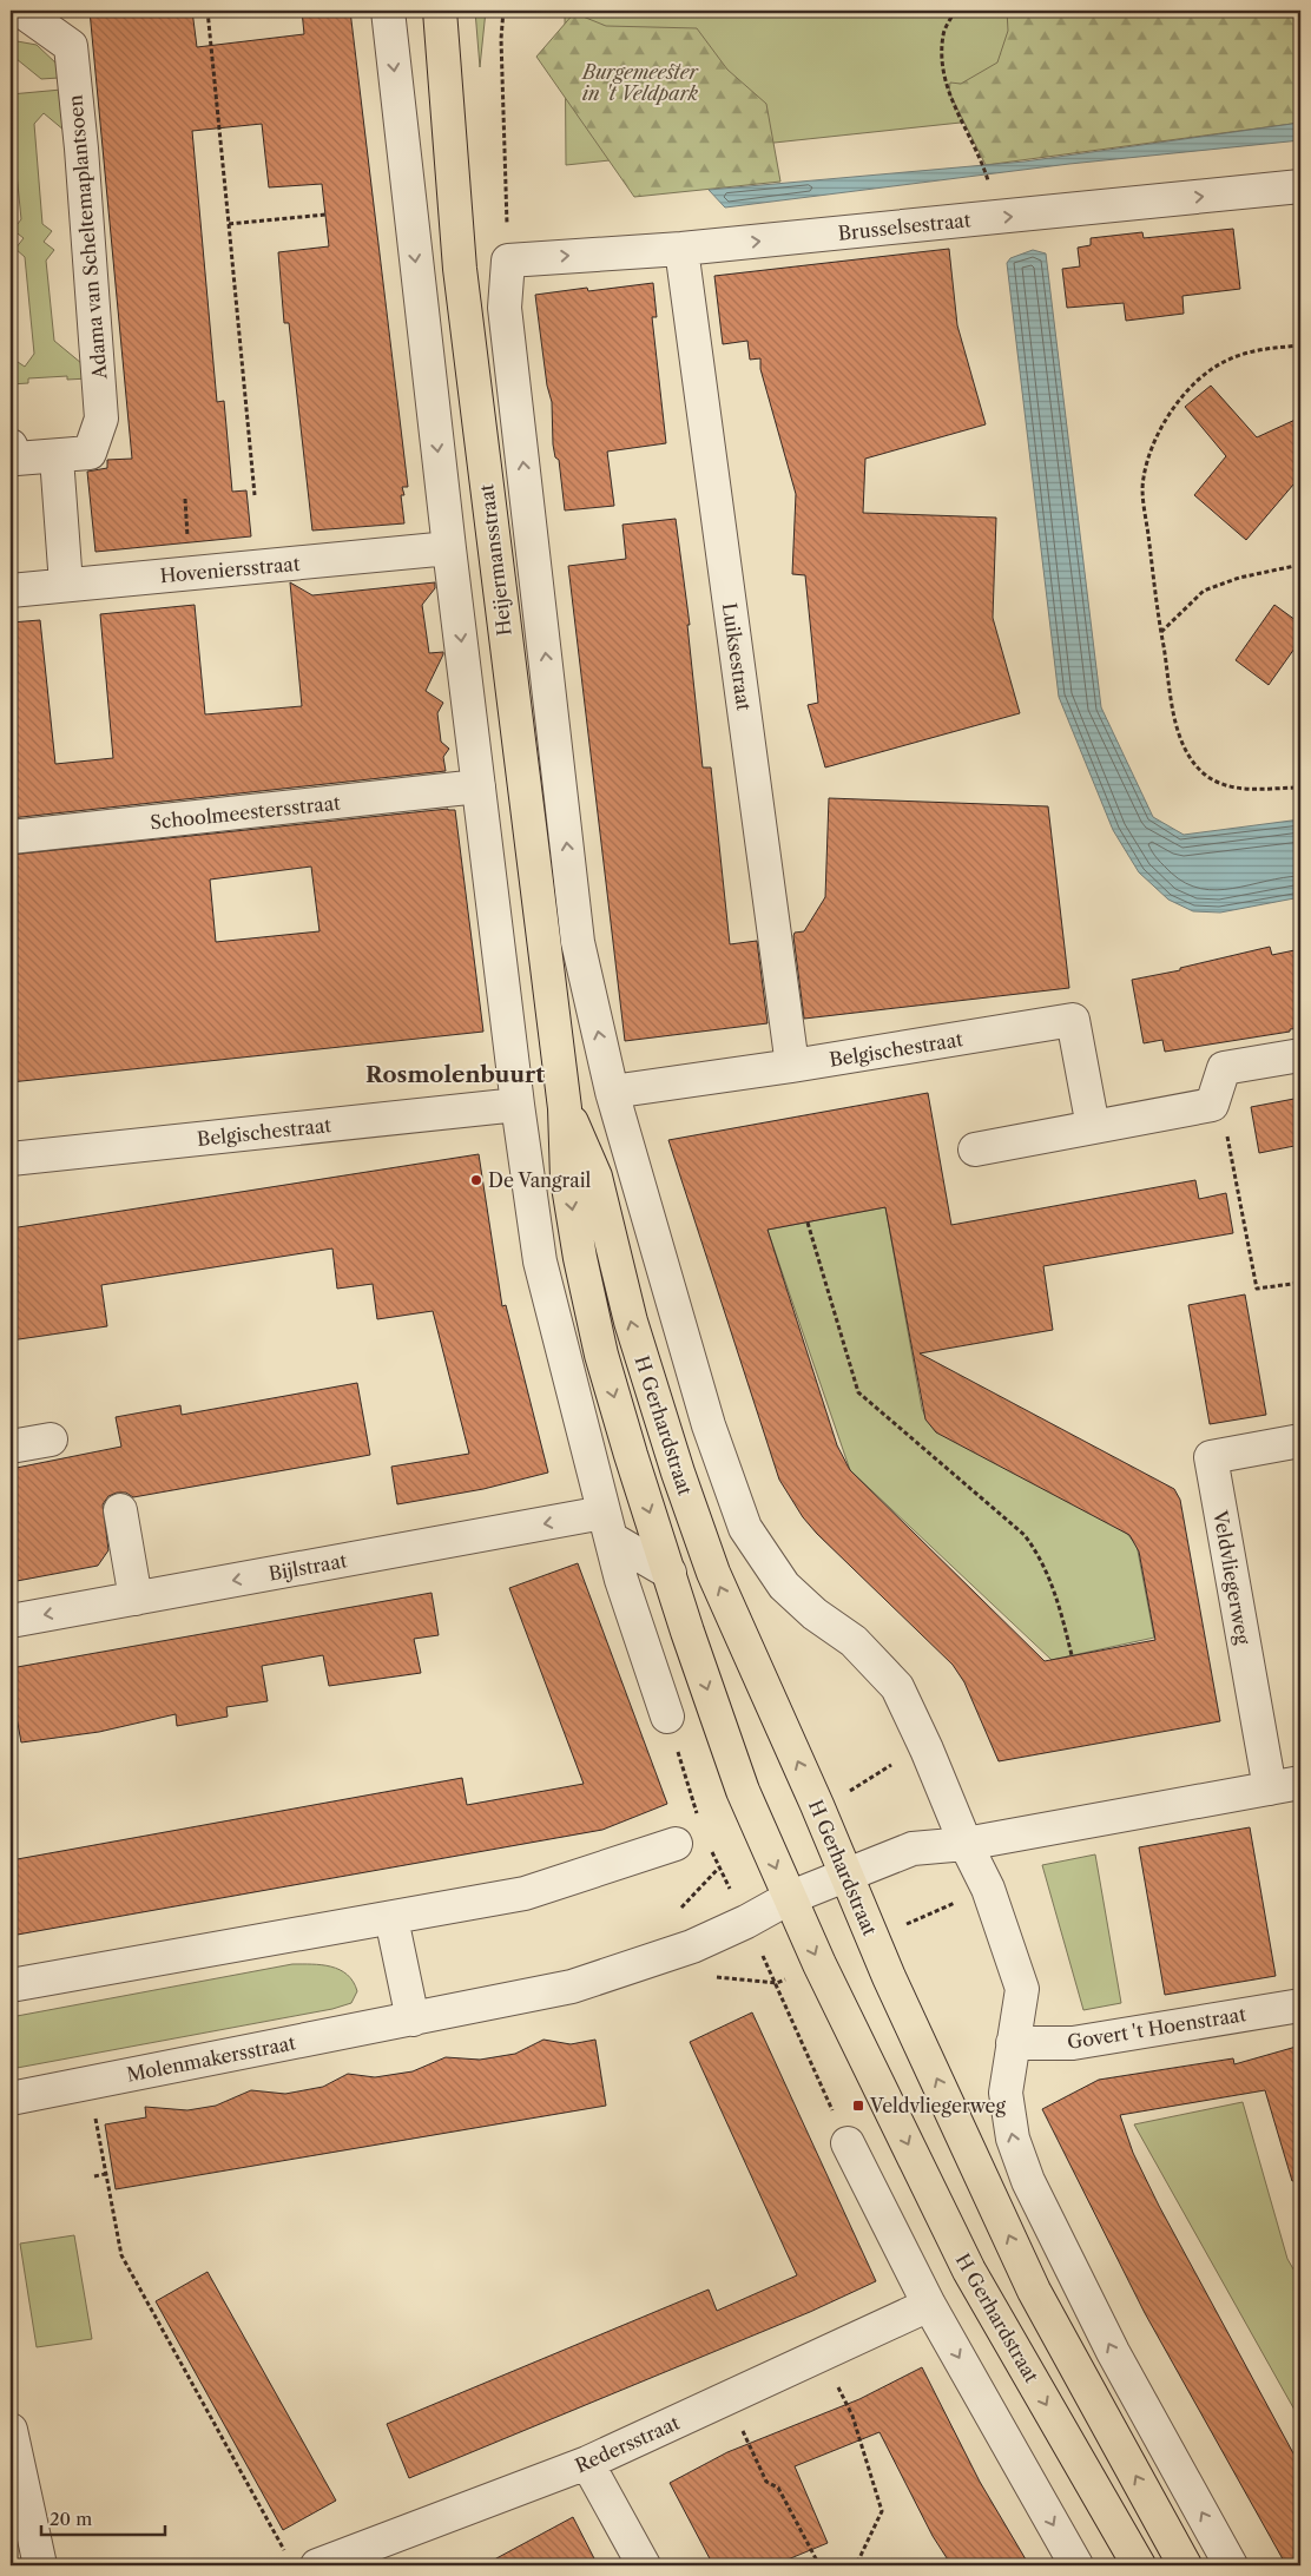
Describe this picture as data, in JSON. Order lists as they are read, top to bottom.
{
  "streets": {
    "main road": ["Heijermansstraat", "H Gerhardstraat"],
    "street": [
      "Brusselsestraat",
      "Adama van Scheltemaplantsoen",
      "Hoveniersstraat",
      "Luiksestraat",
      "Schoolmeestersstraat",
      "Belgischestraat",
      "Bijlstraat",
      "Veldvliegerweg",
      "Govert 't Hoenstraat",
      "Molenmakersstraat",
      "Redersstraat"
    ]
  },
  "crossings": [
    ["Brusselsestraat", "Heijermansstraat"],
    ["Brusselsestraat", "Luiksestraat"],
    ["Heijermansstraat", "Belgischestraat"],
    ["Heijermansstraat", "H Gerhardstraat"],
    ["Luiksestraat", "Belgischestraat"],
    ["H Gerhardstraat", "Molenmakersstraat"]
  ],
  "one_way": ["Brusselsestraat", "Bijlstraat"],
  "districts": ["Rosmolenbuurt"],
  "parks": ["Burgemeester in 't Veldpark"],
  "places": {
    "other": ["De Vangrail"],
    "transit": ["Veldvliegerweg"]
  },
  "scale_bar": "20 m"
}
